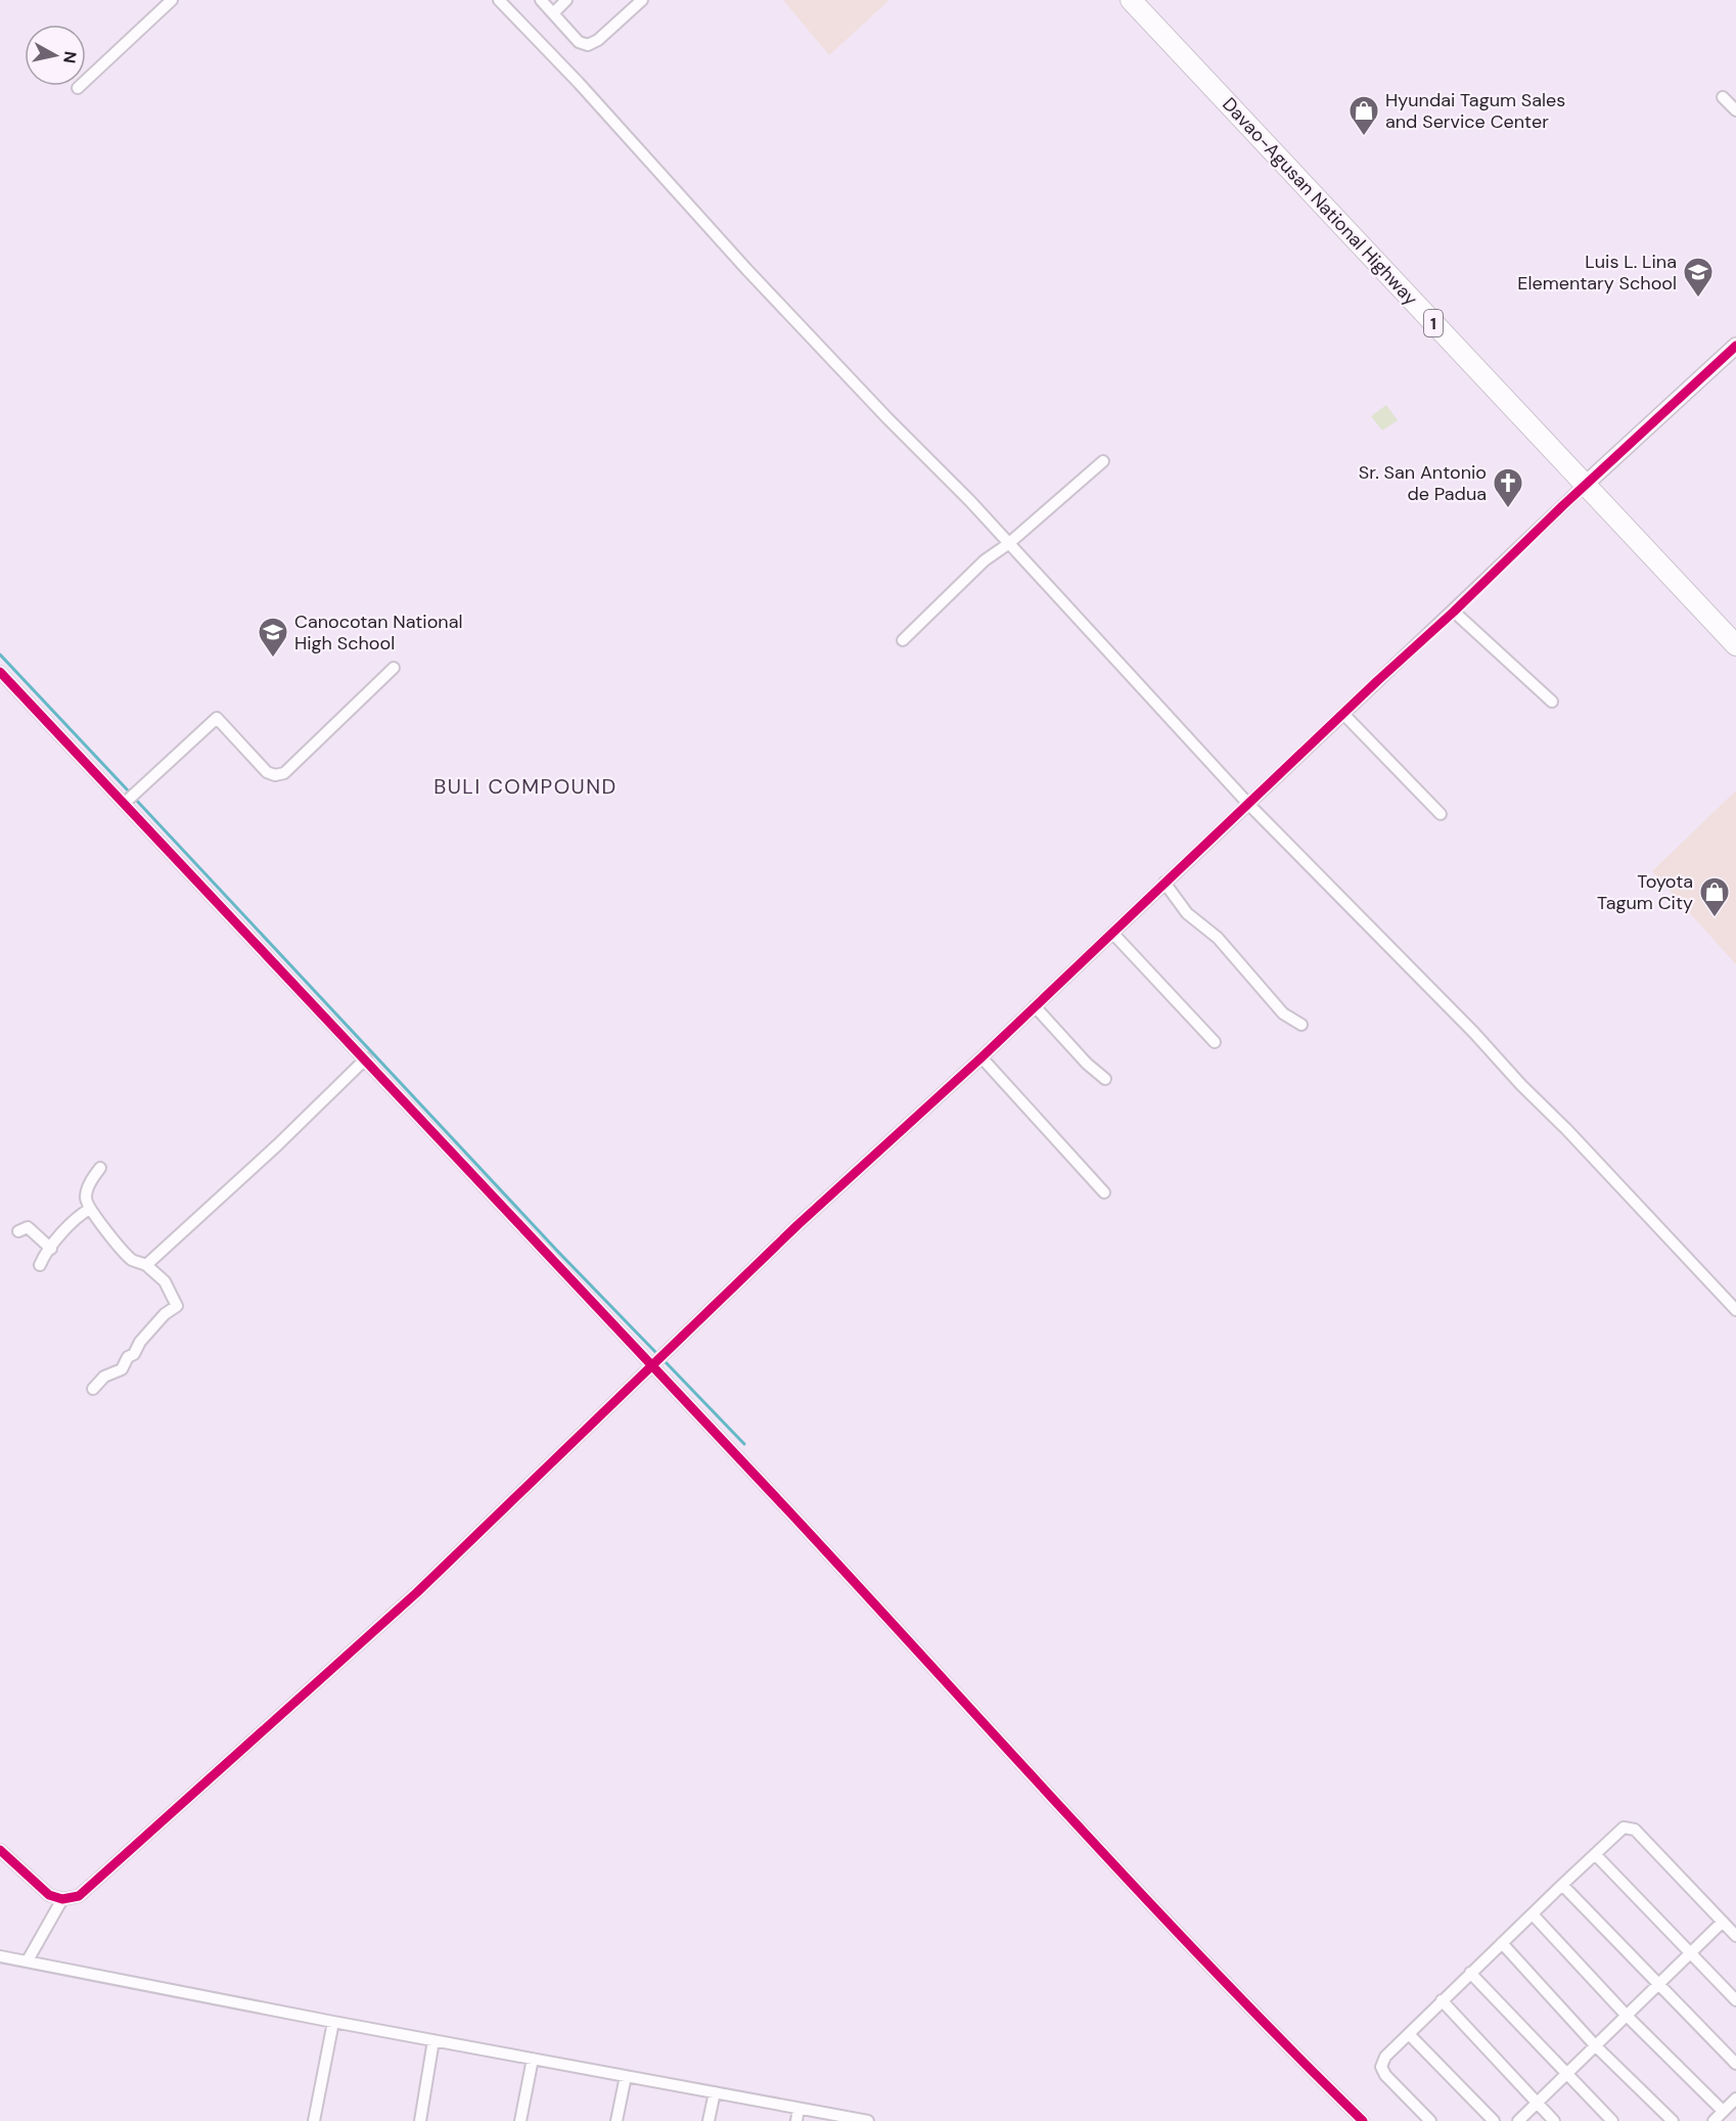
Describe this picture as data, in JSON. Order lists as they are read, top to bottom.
{
  "streets": {
    "highway": ["Davao-Agusan National Highway", "1"]
  },
  "districts": ["BULI COMPOUND"],
  "places": {
    "shop": ["Hyundai Tagum Sales and Service Center", "Toyota Tagum City"],
    "school or university": ["Luis L. Lina Elementary School", "Canocotan National High School"],
    "church": ["Sr. San Antonio de Padua"]
  },
  "north": "right"
}
